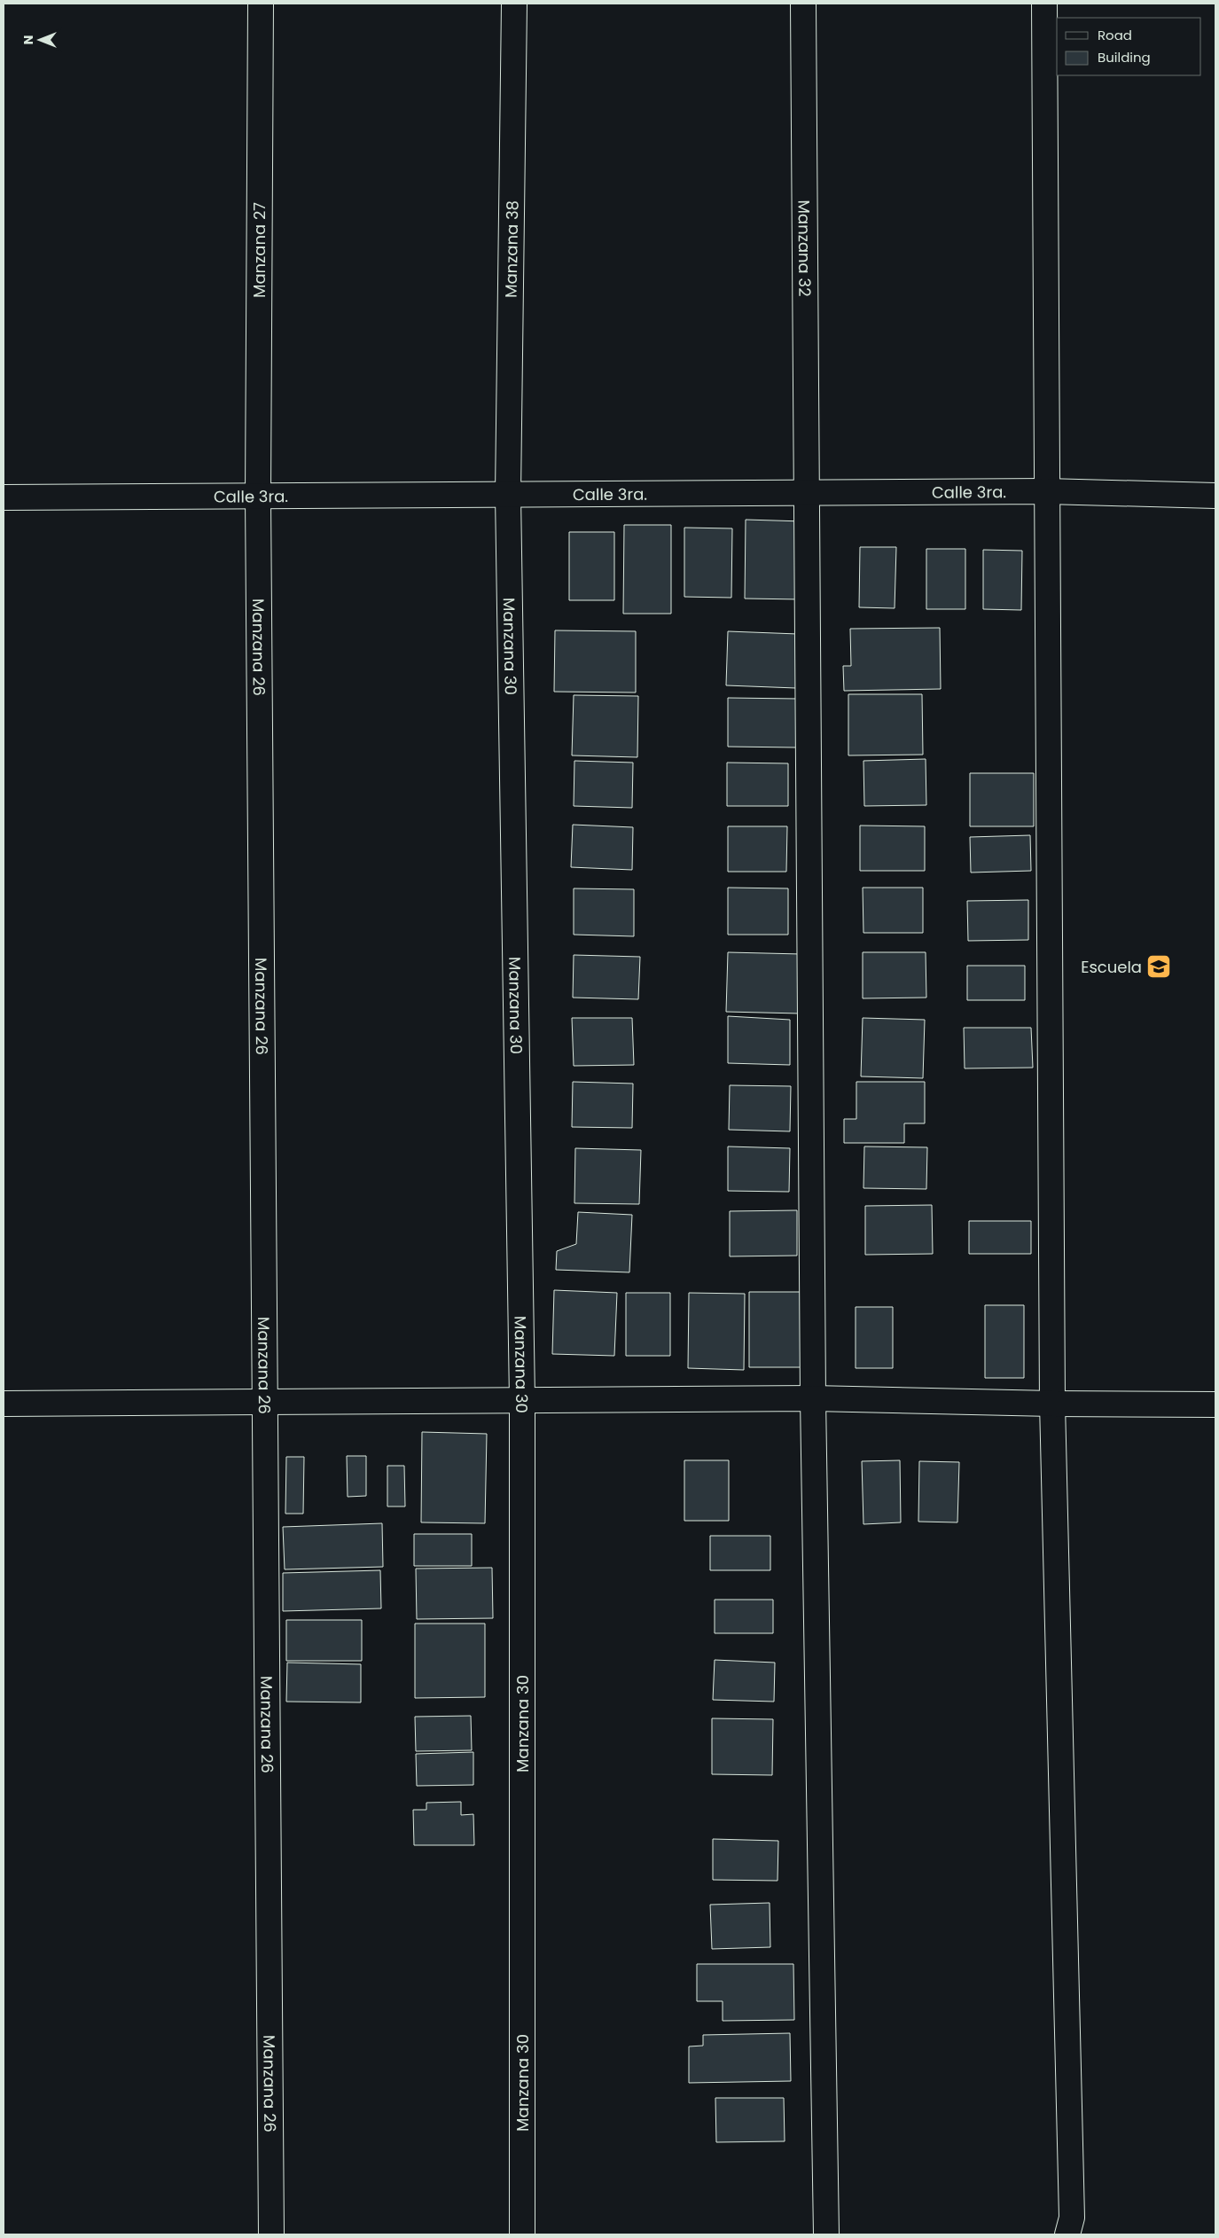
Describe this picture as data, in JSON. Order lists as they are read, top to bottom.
{
  "streets": {
    "street": [
      "Manzana 32",
      "Manzana 38",
      "Manzana 27",
      "Calle 3ra.",
      "Manzana 30",
      "Manzana 26"
    ]
  },
  "crossings": [
    ["Manzana 32", "Calle 3ra."],
    ["Manzana 38", "Calle 3ra."],
    ["Manzana 38", "Manzana 30"],
    ["Manzana 27", "Calle 3ra."],
    ["Manzana 27", "Manzana 26"],
    ["Calle 3ra.", "Manzana 30"],
    ["Calle 3ra.", "Manzana 26"]
  ],
  "places": {
    "school or university": ["Escuela"]
  },
  "legend": ["Road", "Building"],
  "north": "left"
}
